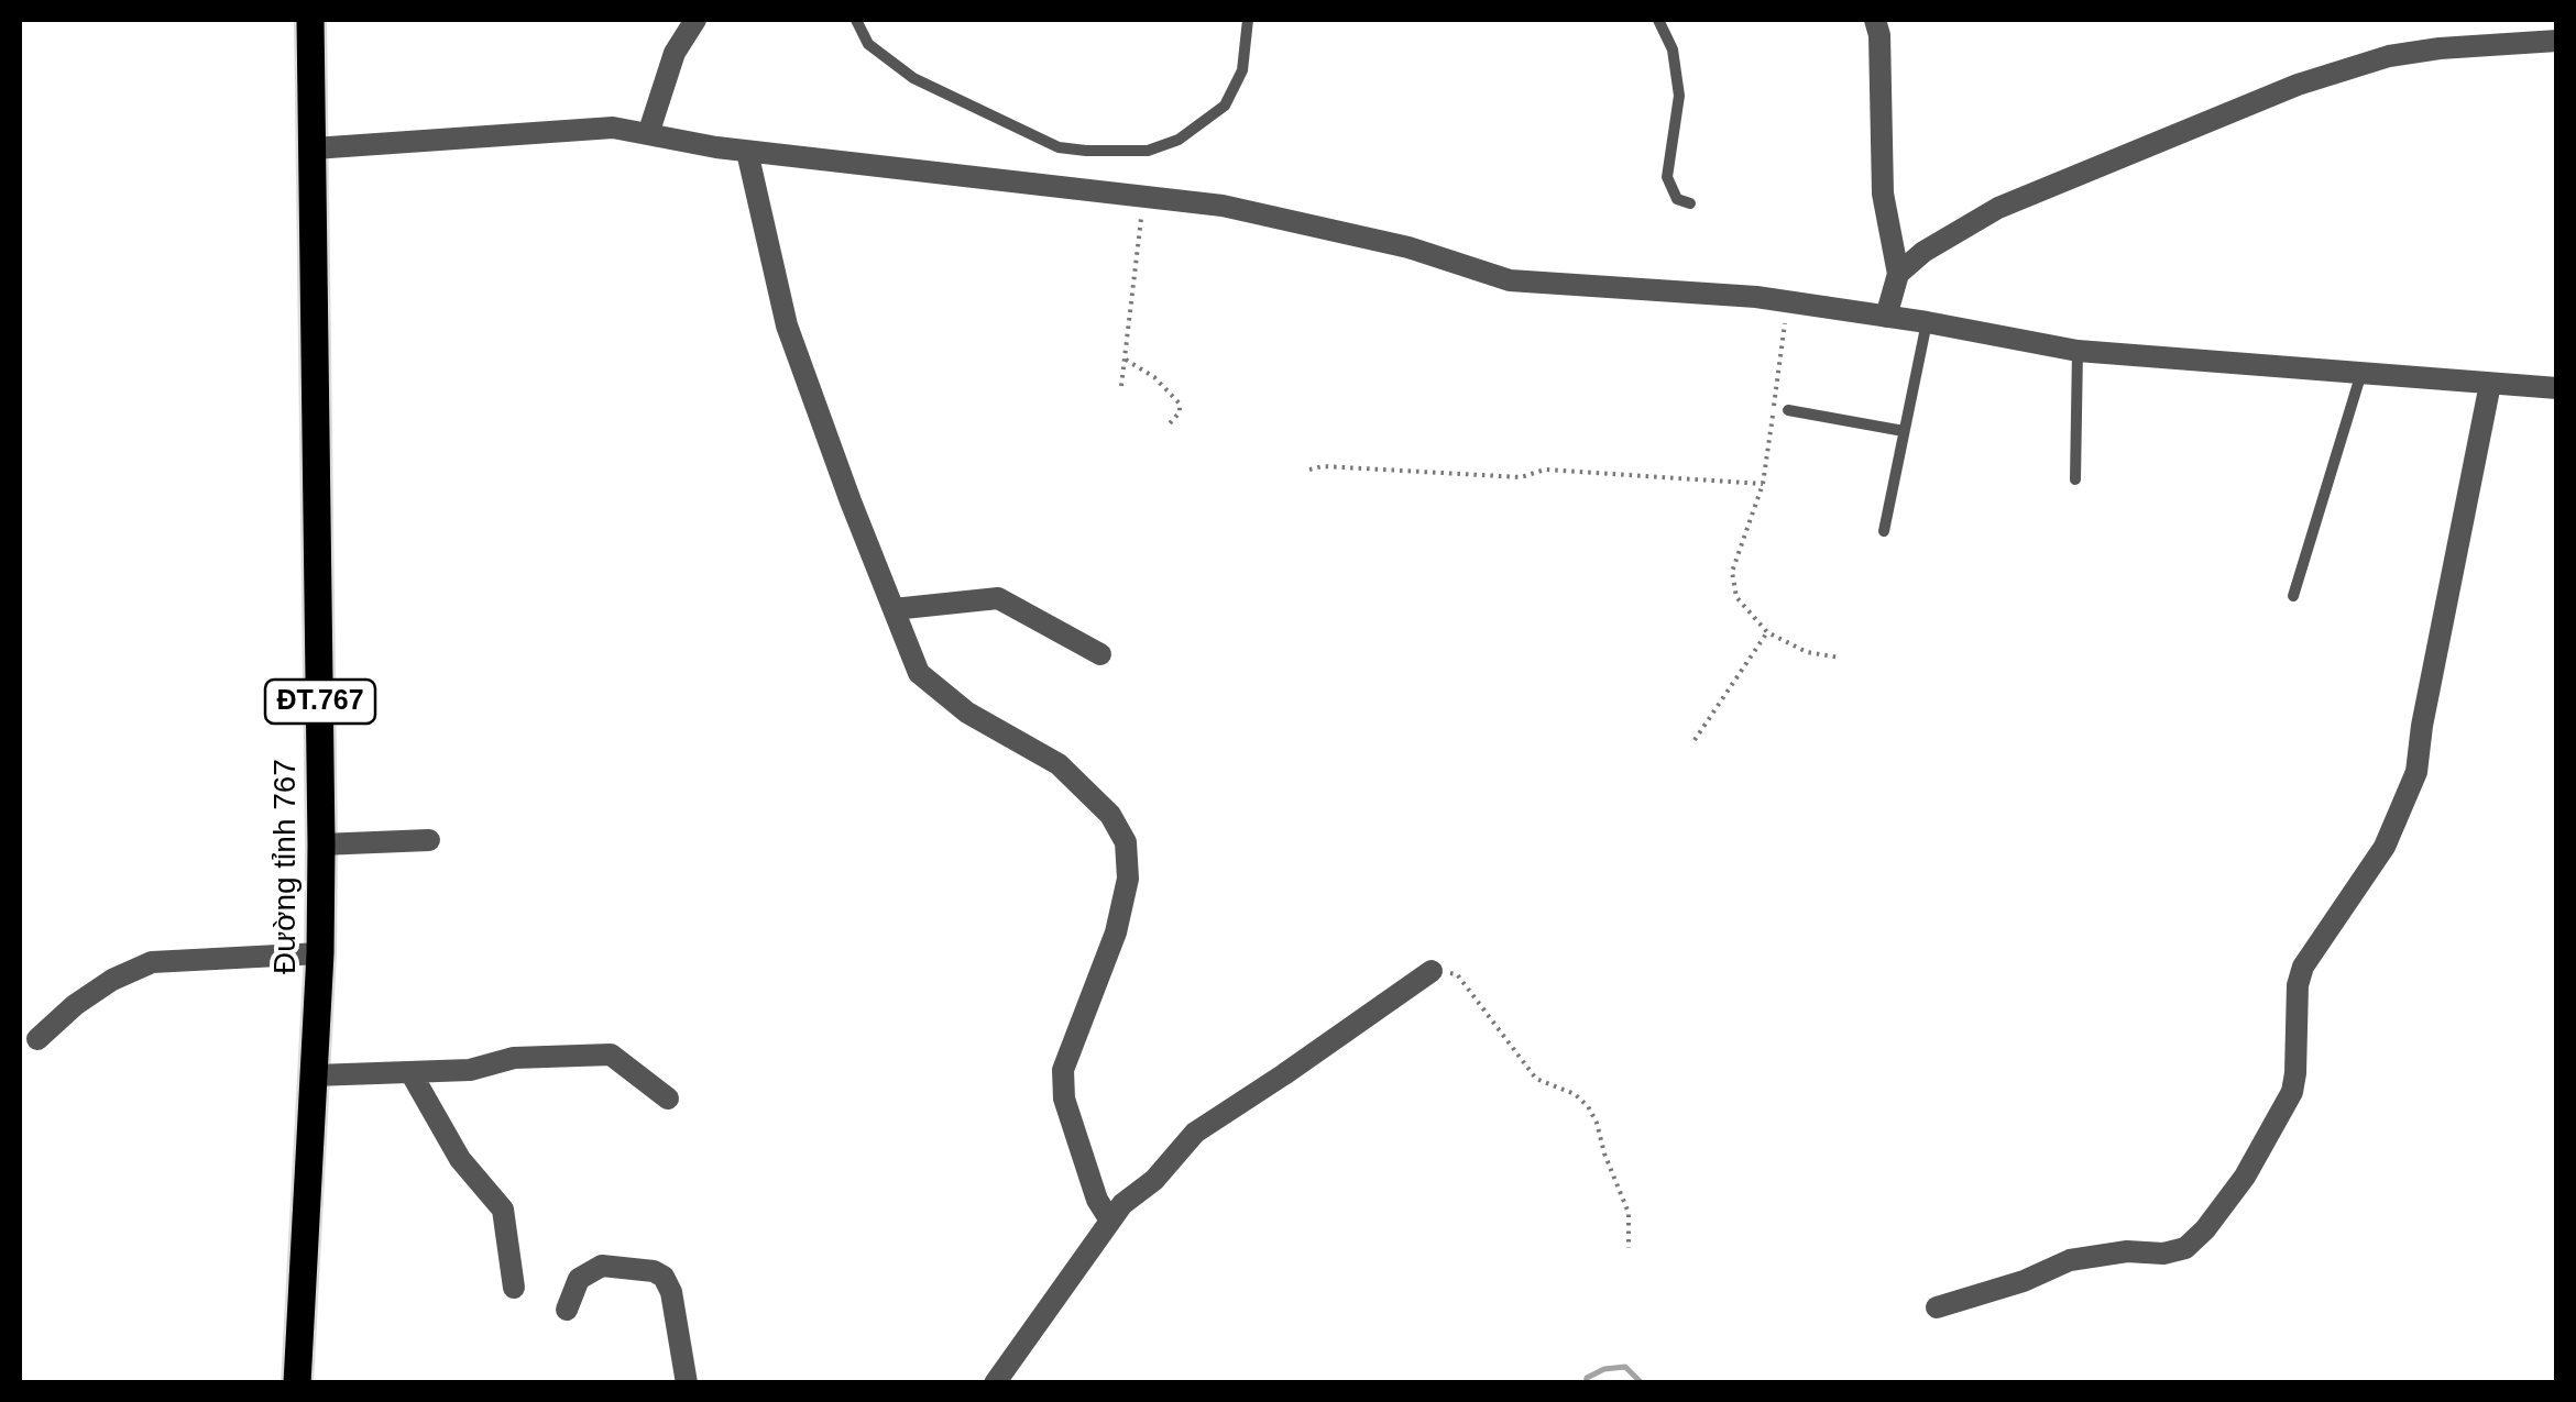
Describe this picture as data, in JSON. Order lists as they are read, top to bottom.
{
  "streets": {
    "main road": ["ĐT.767", "Đường tỉnh 767"]
  }
}
